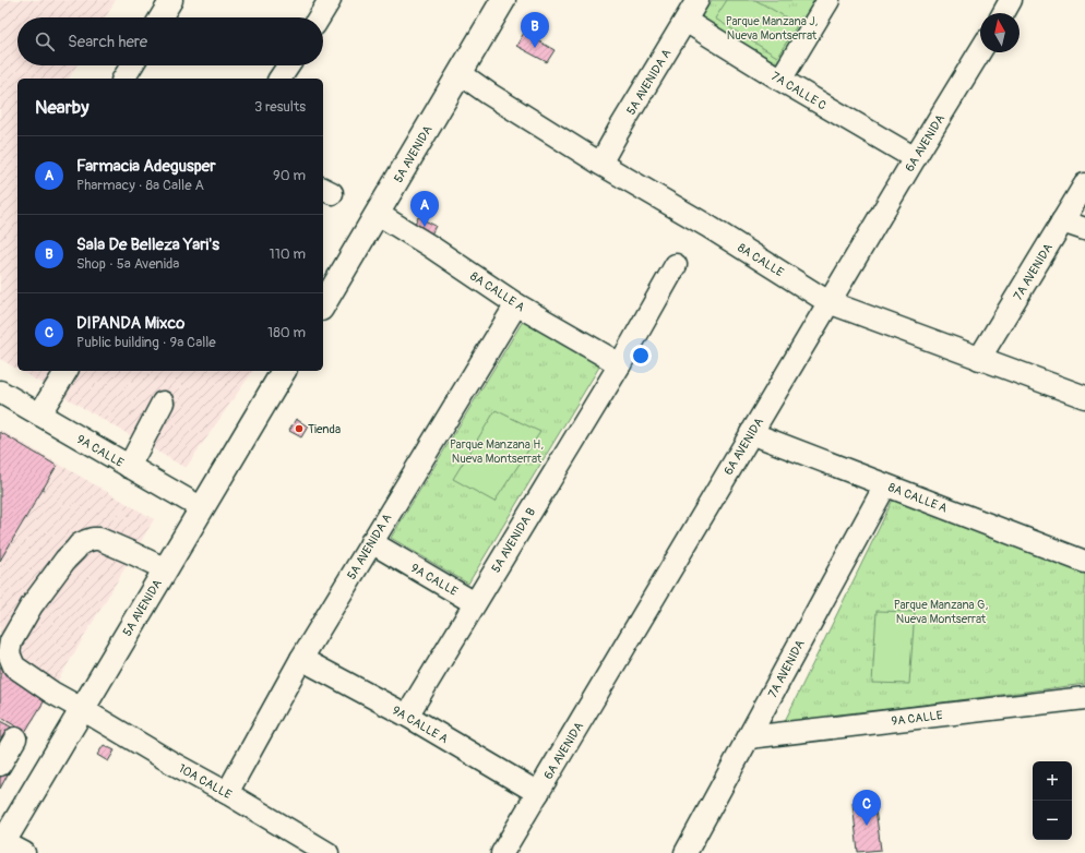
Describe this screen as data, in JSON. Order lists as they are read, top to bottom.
{
  "streets": {
    "main road": ["5A AVENIDA"],
    "street": [
      "5A AVENIDA A",
      "7A CALLE C",
      "6A AVENIDA",
      "8A CALLE",
      "7A AVENIDA",
      "8A CALLE A",
      "9A CALLE",
      "5A AVENIDA B",
      "9A CALLE A",
      "10A CALLE"
    ]
  },
  "crossings": [
    ["5A AVENIDA A", "7A CALLE C"],
    ["5A AVENIDA A", "8A CALLE"],
    ["5A AVENIDA A", "8A CALLE A"],
    ["5A AVENIDA A", "9A CALLE"],
    ["5A AVENIDA A", "9A CALLE A"],
    ["5A AVENIDA A", "10A CALLE"],
    ["7A CALLE C", "6A AVENIDA"],
    ["6A AVENIDA", "8A CALLE"],
    ["6A AVENIDA", "8A CALLE A"],
    ["6A AVENIDA", "9A CALLE A"],
    ["5A AVENIDA", "8A CALLE"],
    ["5A AVENIDA", "8A CALLE A"],
    ["5A AVENIDA", "9A CALLE"],
    ["5A AVENIDA", "10A CALLE"],
    ["8A CALLE", "7A AVENIDA"],
    ["7A AVENIDA", "8A CALLE A"],
    ["7A AVENIDA", "9A CALLE"],
    ["8A CALLE A", "5A AVENIDA B"],
    ["9A CALLE", "5A AVENIDA B"],
    ["5A AVENIDA B", "9A CALLE A"]
  ],
  "parks": ["Parque Manzana J, Nueva Montserrat", "Parque Manzana H, Nueva Montserrat", "Parque Manzana G, Nueva Montserrat"],
  "places": ["Tienda"],
  "north": "top",
  "page": {
    "pins": ["B", "A", "C"],
    "search": "Search here",
    "heading": ["Nearby", "3 results"],
    "list": [
      {
        "mark": "A",
        "name": "Farmacia Adegusper",
        "note": "Pharmacy · 8a Calle A",
        "value": "90 m"
      },
      {
        "mark": "B",
        "name": "Sala De Belleza Yari's",
        "note": "Shop · 5a Avenida",
        "value": "110 m"
      },
      {
        "mark": "C",
        "name": "DIPANDA Mixco",
        "note": "Public building · 9a Calle",
        "value": "180 m"
      }
    ],
    "map_buttons": ["+", "−"]
  }
}
